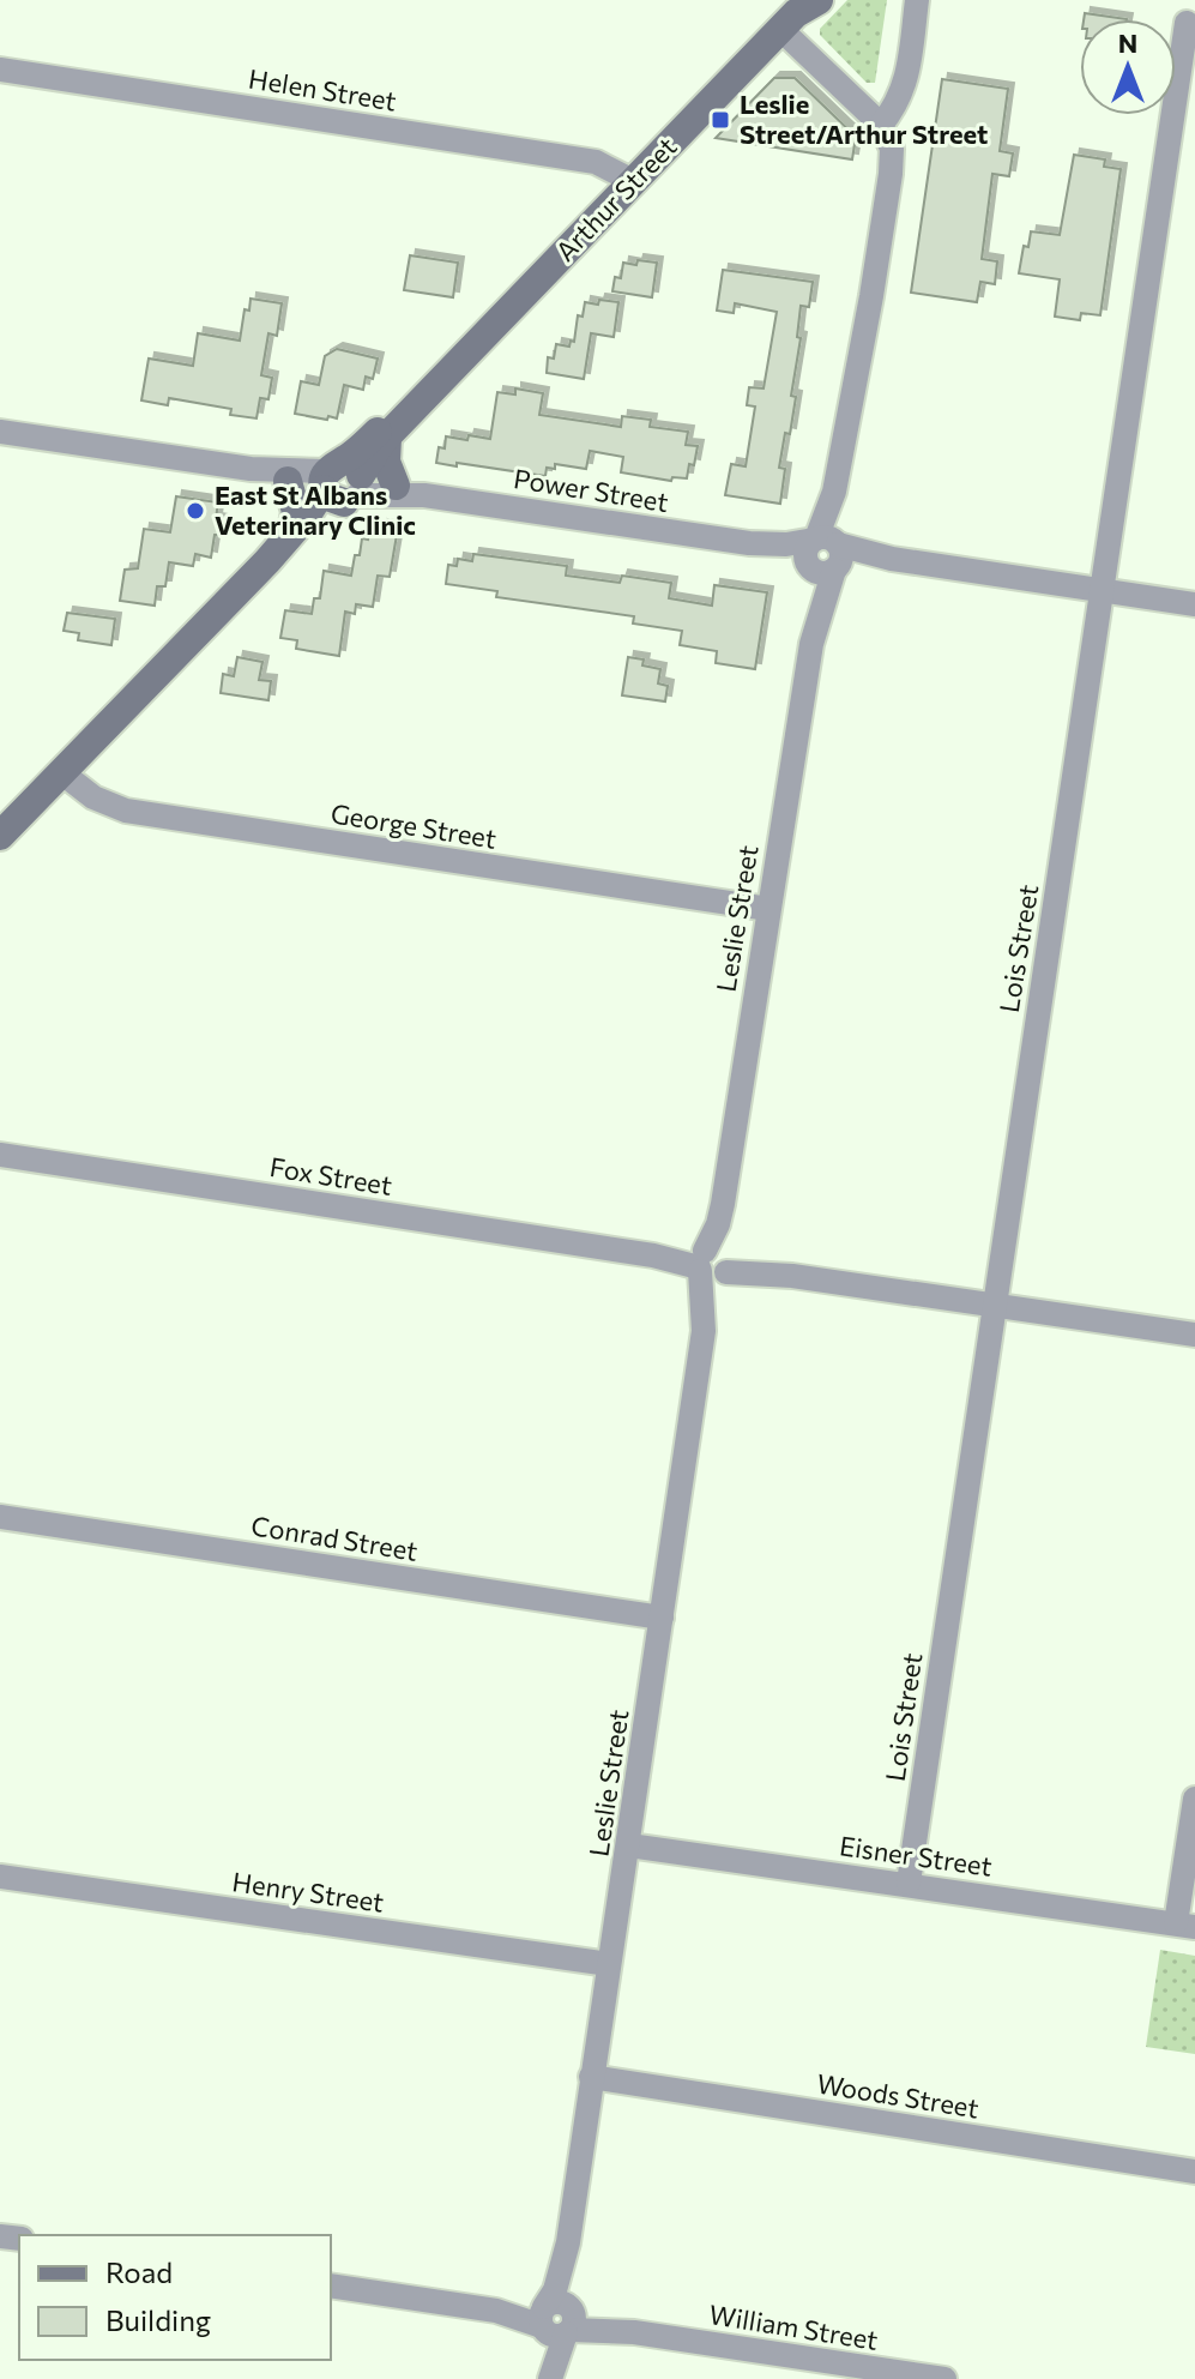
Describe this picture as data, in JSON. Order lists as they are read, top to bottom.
{
  "streets": {
    "street": [
      "Helen Street",
      "Arthur Street",
      "Power Street",
      "George Street",
      "Leslie Street",
      "Lois Street",
      "Fox Street",
      "Conrad Street",
      "Eisner Street",
      "Henry Street",
      "Woods Street",
      "William Street"
    ]
  },
  "crossings": [
    ["Helen Street", "Arthur Street"],
    ["Arthur Street", "Power Street"],
    ["Arthur Street", "George Street"],
    ["Power Street", "Leslie Street"],
    ["Power Street", "Lois Street"],
    ["George Street", "Leslie Street"],
    ["Leslie Street", "Fox Street"],
    ["Leslie Street", "Conrad Street"],
    ["Leslie Street", "Eisner Street"],
    ["Leslie Street", "Henry Street"],
    ["Leslie Street", "Woods Street"],
    ["Leslie Street", "William Street"],
    ["Lois Street", "Fox Street"],
    ["Lois Street", "Eisner Street"]
  ],
  "places": {
    "transit": ["Leslie Street/Arthur Street"],
    "other": ["East St Albans Veterinary Clinic"]
  },
  "legend": ["Road", "Building"],
  "north": "top"
}
